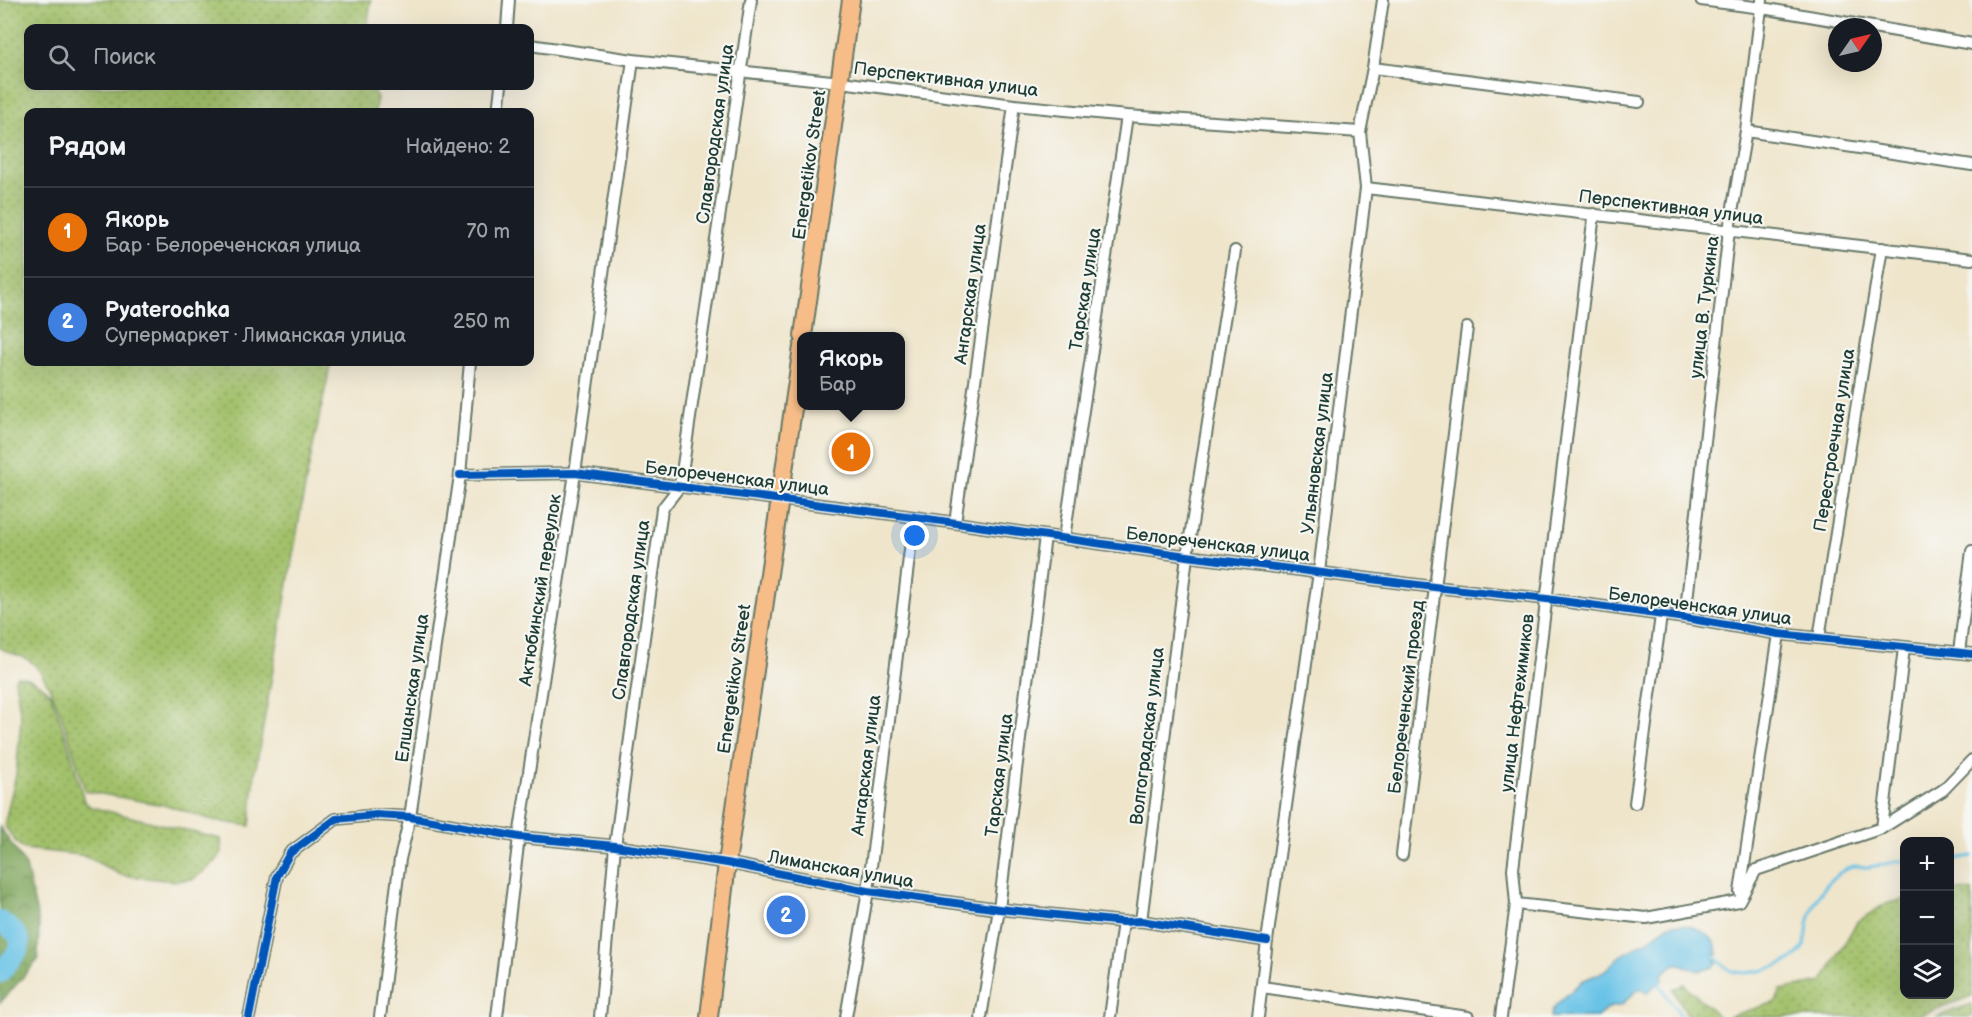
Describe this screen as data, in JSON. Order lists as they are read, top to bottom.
{
  "streets": {
    "main road": ["Energetikov Street"],
    "street": [
      "Перспективная улица",
      "Славгородская улица",
      "Тарская улица",
      "Ангарская улица",
      "улица В. Туркина",
      "Перестроечная улица",
      "Ульяновская улица",
      "Белореченская улица",
      "Актюбинский переулок",
      "Елшанская улица",
      "Белореченский проезд",
      "улица Нефтехимиков",
      "Волгоградская улица",
      "Лиманская улица"
    ]
  },
  "crossings": [
    ["Перспективная улица", "Славгородская улица"],
    ["Перспективная улица", "Energetikov Street"],
    ["Перспективная улица", "Тарская улица"],
    ["Перспективная улица", "Ангарская улица"],
    ["Перспективная улица", "улица В. Туркина"],
    ["Перспективная улица", "Перестроечная улица"],
    ["Перспективная улица", "Ульяновская улица"],
    ["Перспективная улица", "Актюбинский переулок"],
    ["Перспективная улица", "улица Нефтехимиков"],
    ["Славгородская улица", "Белореченская улица"],
    ["Славгородская улица", "Лиманская улица"],
    ["Energetikov Street", "Белореченская улица"],
    ["Energetikov Street", "Лиманская улица"],
    ["Тарская улица", "Белореченская улица"],
    ["Тарская улица", "Лиманская улица"],
    ["Ангарская улица", "Белореченская улица"],
    ["Ангарская улица", "Лиманская улица"],
    ["улица В. Туркина", "Белореченская улица"],
    ["Перестроечная улица", "Белореченская улица"],
    ["Ульяновская улица", "Белореченская улица"],
    ["Ульяновская улица", "Лиманская улица"],
    ["Белореченская улица", "Актюбинский переулок"],
    ["Белореченская улица", "Елшанская улица"],
    ["Белореченская улица", "Белореченский проезд"],
    ["Белореченская улица", "улица Нефтехимиков"],
    ["Белореченская улица", "Волгоградская улица"],
    ["Актюбинский переулок", "Лиманская улица"],
    ["Елшанская улица", "Лиманская улица"],
    ["Волгоградская улица", "Лиманская улица"]
  ],
  "north": "top right",
  "page": {
    "search": "Поиск",
    "heading": ["Рядом", "Найдено: 2"],
    "list": [
      {
        "mark": "1",
        "name": "Якорь",
        "note": "Бар · Белореченская улица",
        "value": "70 m"
      },
      {
        "mark": "2",
        "name": "Pyaterochka",
        "note": "Супермаркет · Лиманская улица",
        "value": "250 m"
      }
    ],
    "popup": ["Якорь", "Бар"],
    "pins": ["1", "2"],
    "map_buttons": ["+", "−"]
  }
}
